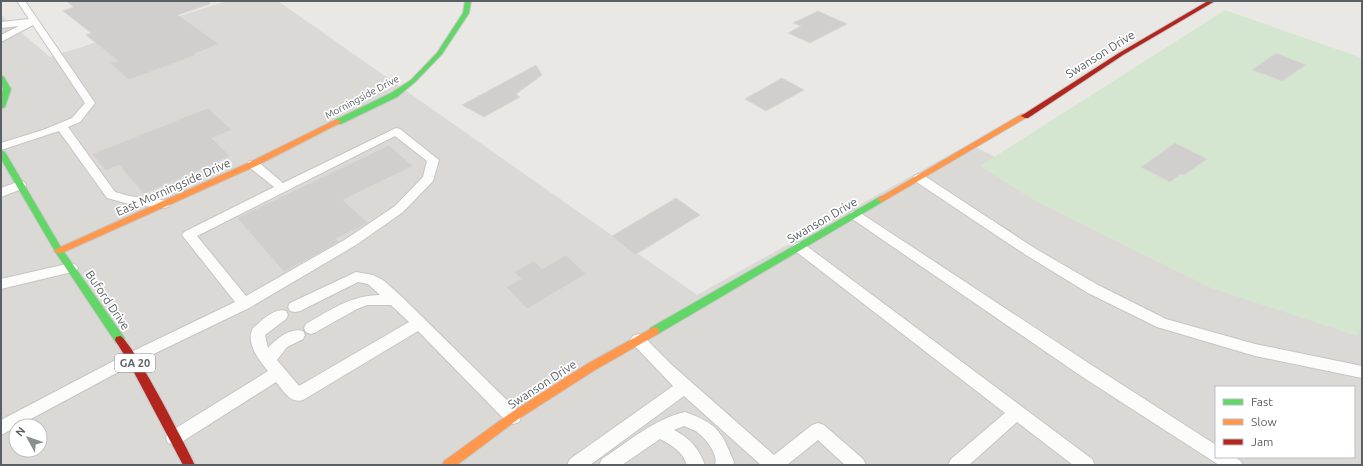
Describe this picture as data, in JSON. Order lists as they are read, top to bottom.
{
  "streets": {
    "main road": [
      "Swanson Drive",
      "Morningside Drive",
      "East Morningside Drive",
      "Buford Drive",
      "GA 20"
    ]
  },
  "crossings": [
    ["Morningside Drive", "East Morningside Drive"],
    ["East Morningside Drive", "Buford Drive"]
  ],
  "legend": ["Fast", "Slow", "Jam"],
  "north": "top left"
}
